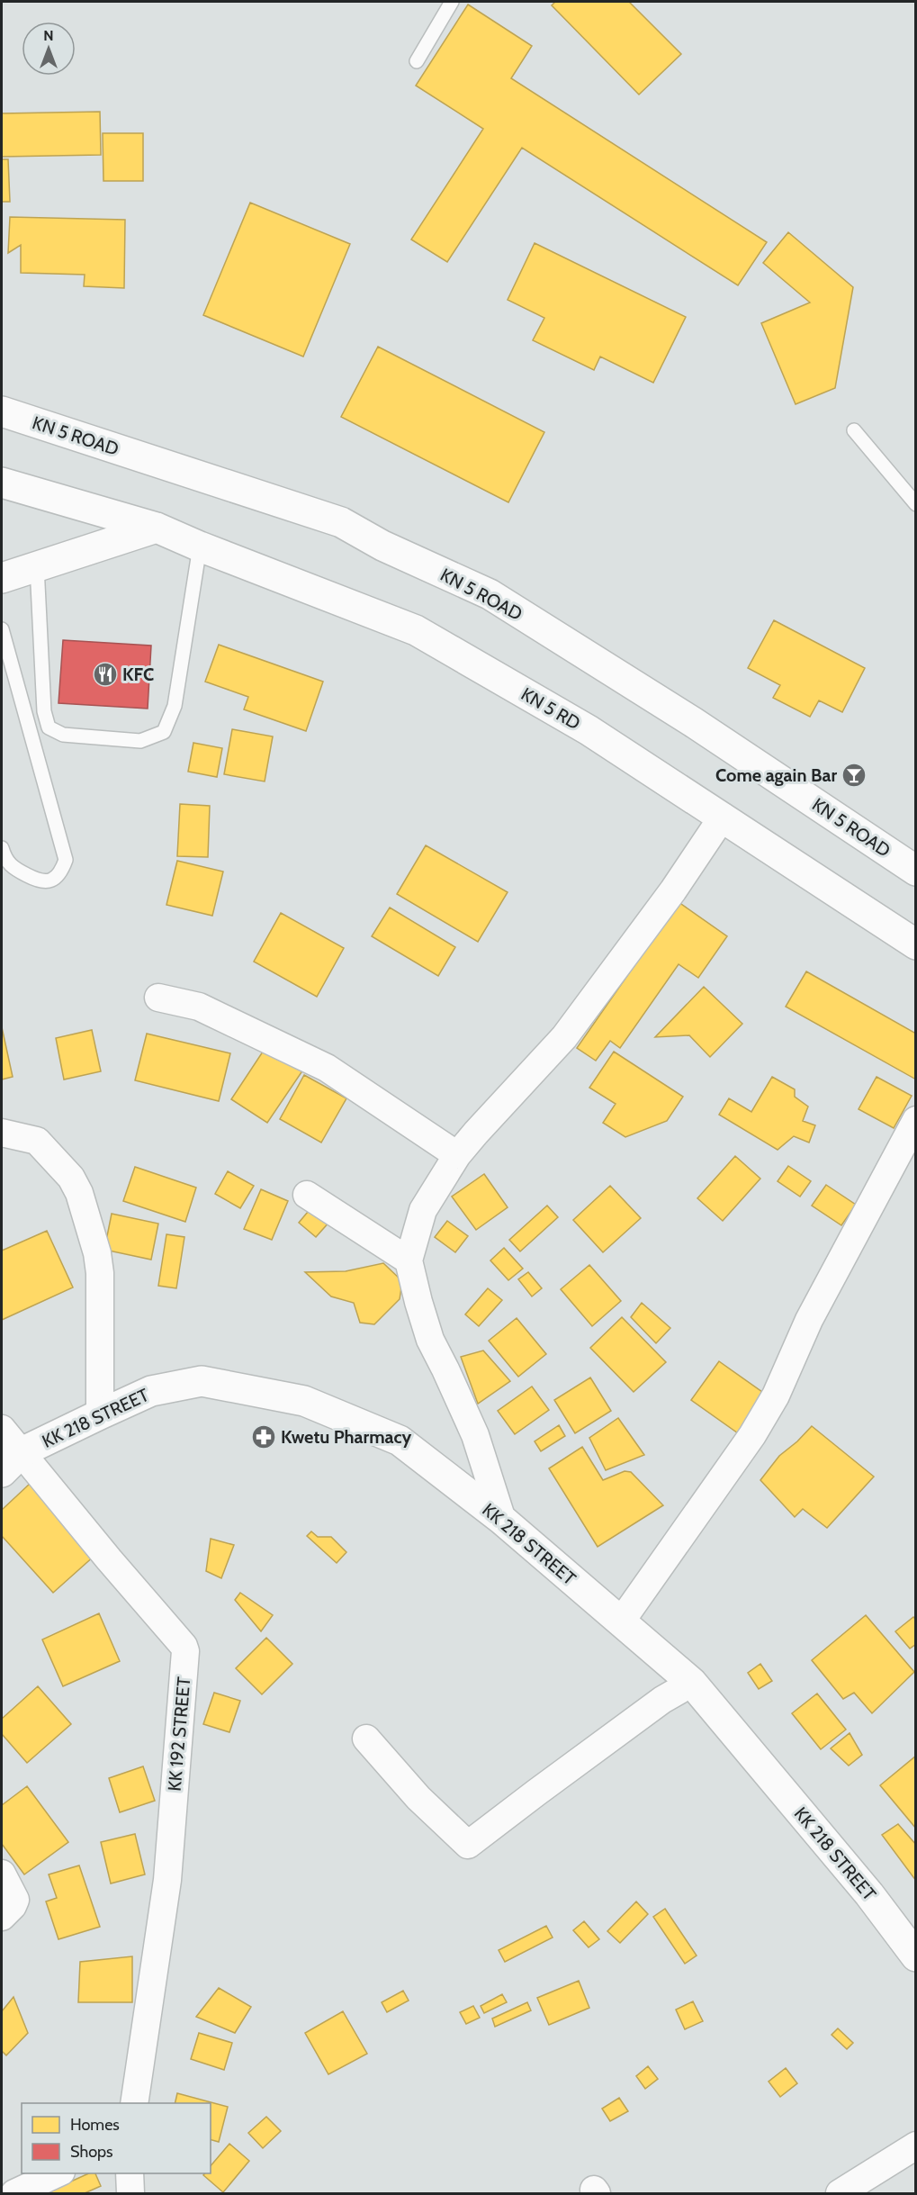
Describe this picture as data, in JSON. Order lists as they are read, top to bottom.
{
  "streets": {
    "main road": ["KN 5 ROAD", "KN 5 RD", "KK 218 STREET"],
    "street": ["KK 192 STREET"]
  },
  "crossings": [
    ["KK 218 STREET", "KK 192 STREET"]
  ],
  "places": {
    "restaurant": ["KFC"],
    "bar": ["Come again Bar"],
    "pharmacy": ["Kwetu Pharmacy"]
  },
  "legend": ["Homes", "Shops"],
  "north": "top"
}
